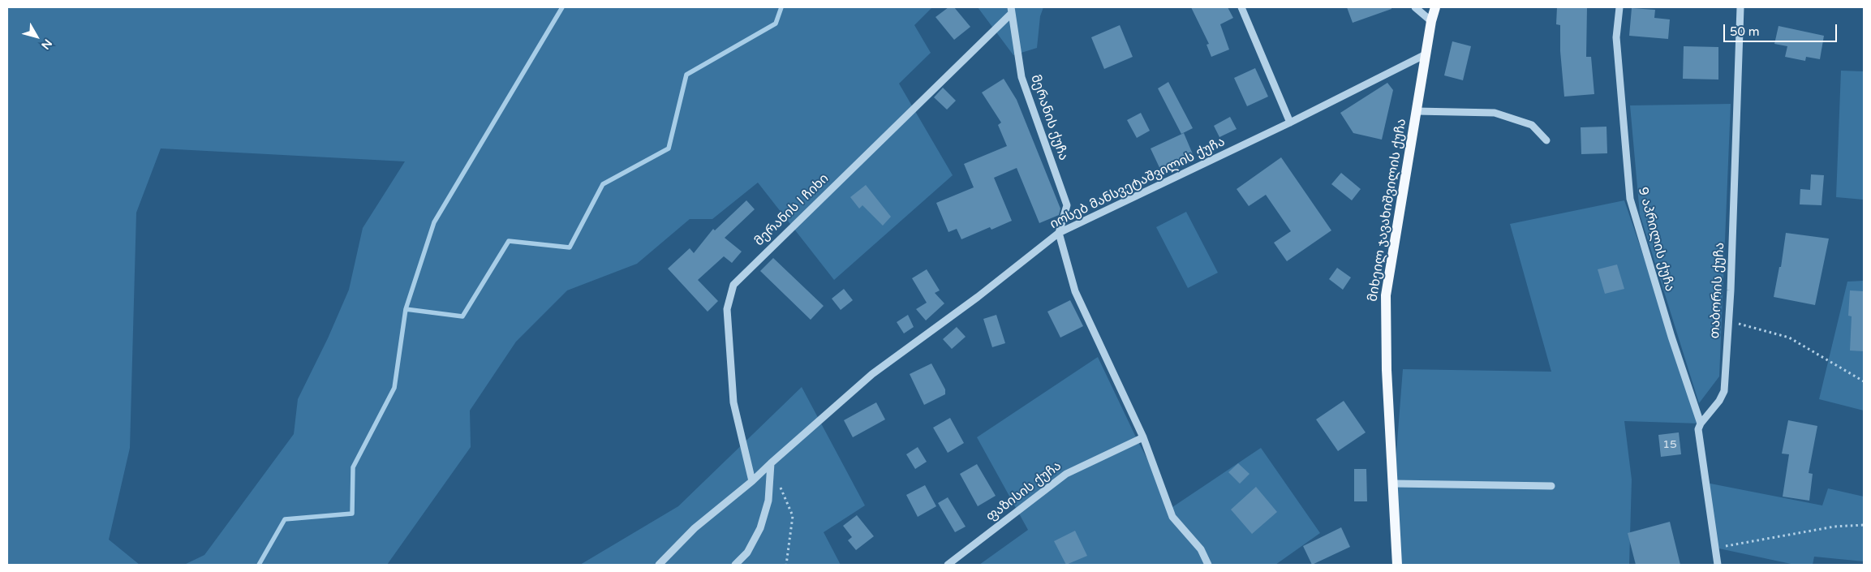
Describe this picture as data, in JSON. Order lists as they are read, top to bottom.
{
  "streets": {
    "main road": ["მიხეილ ჯავახიშვილის ქუჩა"],
    "street": [
      "მერანის ქუჩა",
      "იოსებ მანსვეტაშვილის ქუჩა",
      "მერანის I ჩიხი",
      "9 აპრილის ქუჩა",
      "თაბორის ქუჩა",
      "ფაზისის ქუჩა"
    ]
  },
  "crossings": [
    ["მერანის ქუჩა", "იოსებ მანსვეტაშვილის ქუჩა"],
    ["მერანის ქუჩა", "მერანის I ჩიხი"],
    ["იოსებ მანსვეტაშვილის ქუჩა", "მერანის I ჩიხი"],
    ["იოსებ მანსვეტაშვილის ქუჩა", "მიხეილ ჯავახიშვილის ქუჩა"],
    ["9 აპრილის ქუჩა", "თაბორის ქუჩა"]
  ],
  "house_numbers": ["15"],
  "scale_bar": "50 m",
  "north": "bottom right"
}
